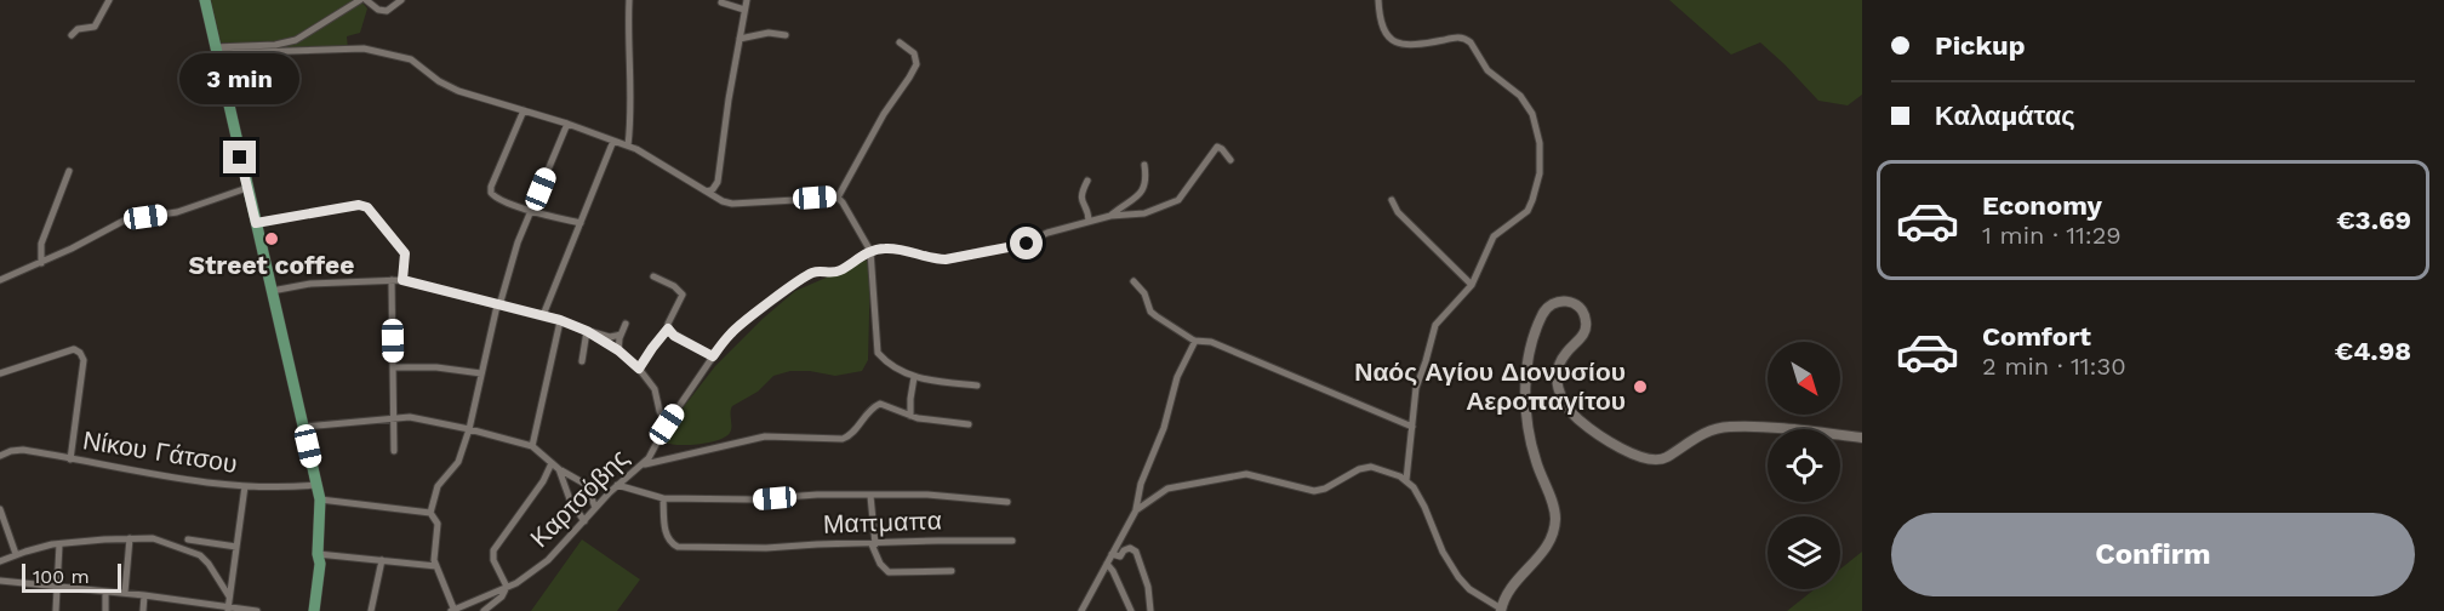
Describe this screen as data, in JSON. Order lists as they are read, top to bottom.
{
  "streets": {
    "street": ["Νίκου Γάτσου", "Καρτσόβης", "Μαπμαπα"]
  },
  "places": ["Street coffee", "Ναός Αγίου Διονυσίου Αεροπαγίτου"],
  "scale_bar": "100 m",
  "north": "bottom right",
  "page": {
    "banner": ["Pickup", "Καλαμάτας"],
    "bubble": "3 min",
    "list": [
      {
        "name": "Economy",
        "note": "1 min · 11:29",
        "value": "€3.69"
      },
      {
        "name": "Comfort",
        "note": "2 min · 11:30",
        "value": "€4.98"
      }
    ],
    "buttons": "Confirm",
    "scale": "100 m"
  }
}
